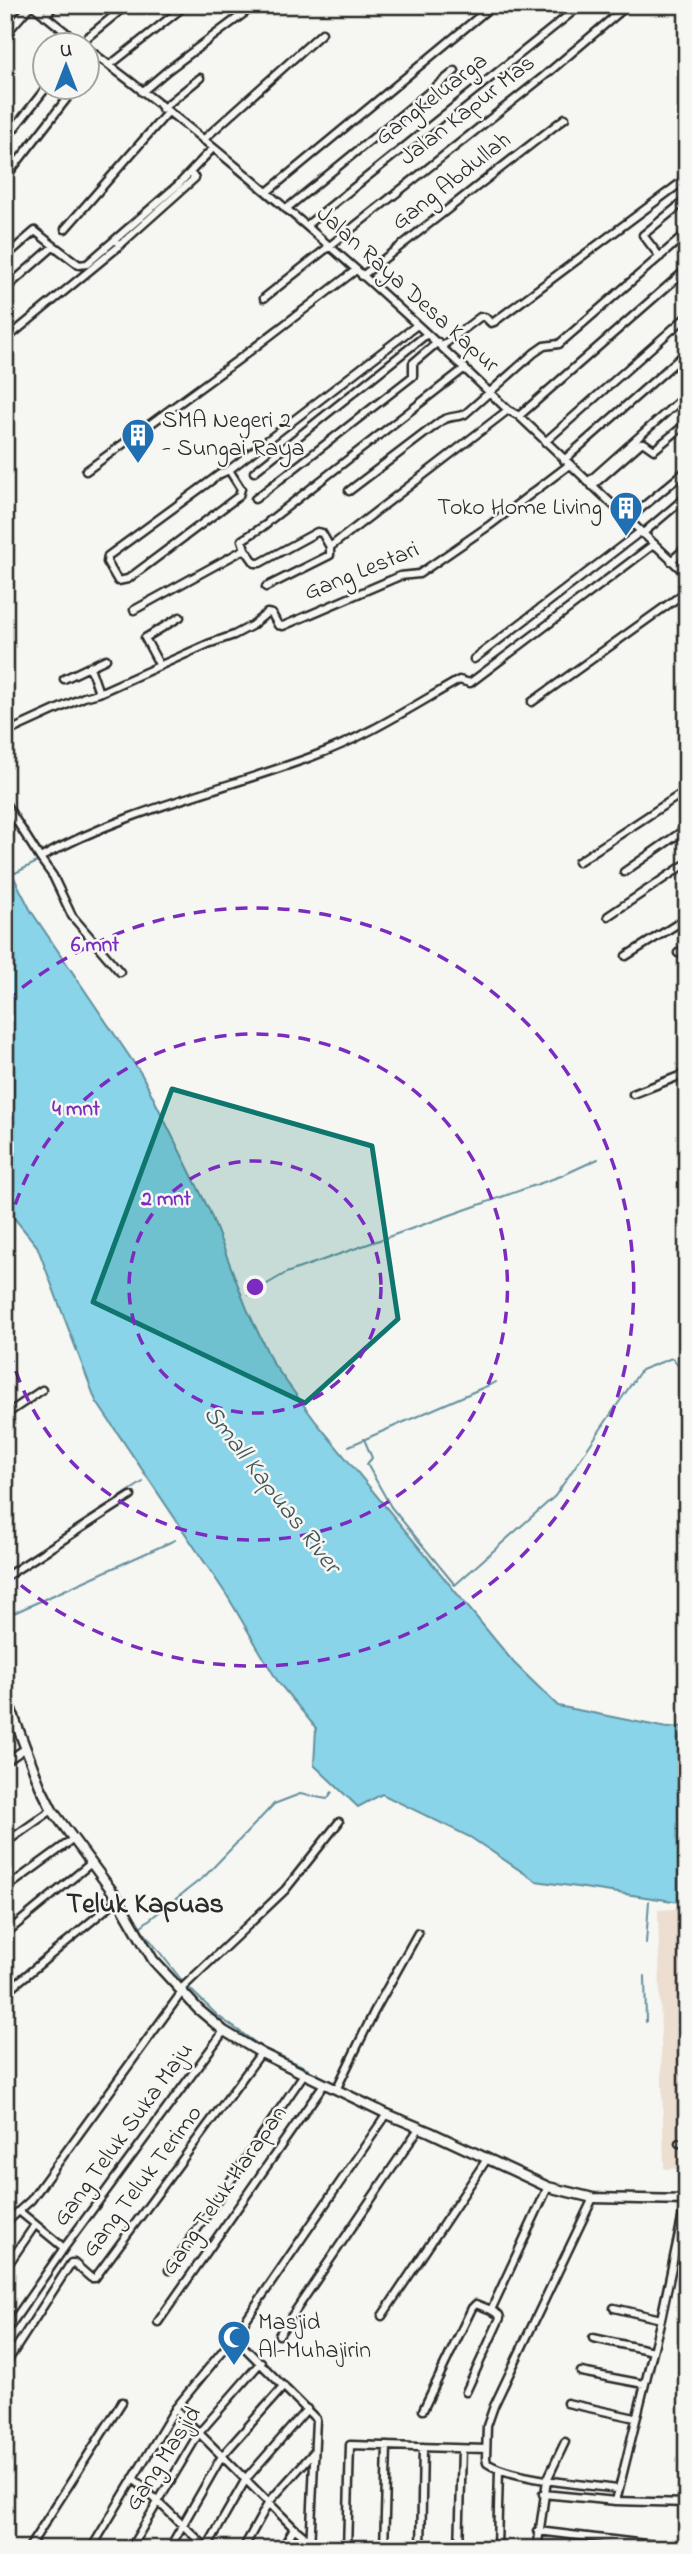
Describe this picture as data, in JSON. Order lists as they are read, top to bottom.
{
  "streets": {
    "street": [
      "GangKeluarga",
      "Jalan Kapur Mas",
      "Gang Abdullah",
      "Jalan Raya Desa Kapur",
      "Gang Lestari",
      "Gang Teluk Suka Maju",
      "Gang Teluk Terimo",
      "Gang Teluk Harapan",
      "Gang Masjid"
    ]
  },
  "crossings": [
    ["GangKeluarga", "Jalan Raya Desa Kapur"],
    ["Jalan Kapur Mas", "Jalan Raya Desa Kapur"],
    ["Gang Abdullah", "Jalan Raya Desa Kapur"],
    ["Jalan Raya Desa Kapur", "Gang Lestari"]
  ],
  "districts": ["Teluk Kapuas"],
  "water": ["Small Kapuas River"],
  "places": {
    "building": ["SMA Negeri 2 - Sungai Raya", "Toko Home Living"],
    "mosque": ["Masjid Al-Muhajirin"]
  },
  "north": "top",
  "rings": ["6 mnt", "4 mnt", "2 mnt"]
}
